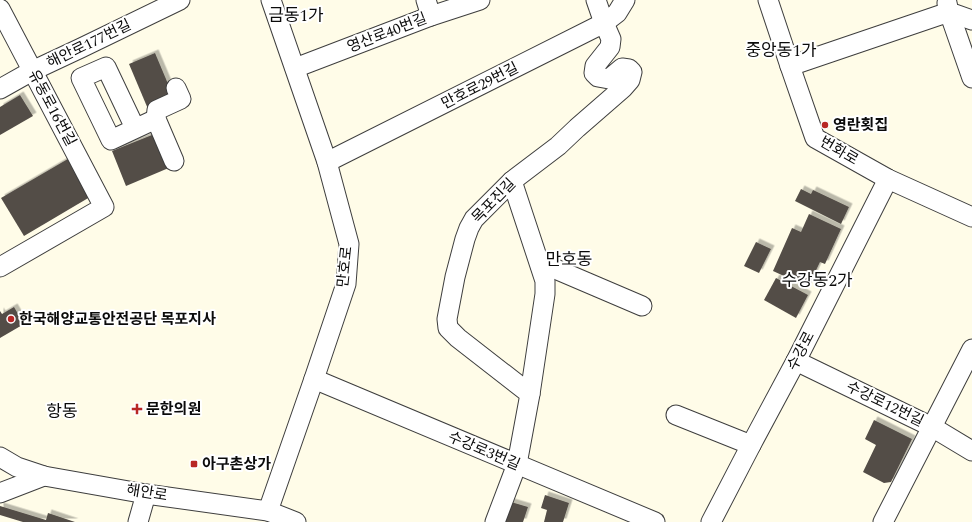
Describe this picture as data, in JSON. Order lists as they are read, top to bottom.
{
  "streets": {
    "street": [
      "영산로40번길",
      "해안로177번길",
      "만호로29번길",
      "유동로16번길",
      "번화로",
      "목포진길",
      "만호로",
      "수강로",
      "수강로12번길",
      "수강로3번길",
      "해안로"
    ]
  },
  "crossings": [
    ["영산로40번길", "만호로"],
    ["해안로177번길", "유동로16번길"],
    ["만호로29번길", "목포진길"],
    ["만호로29번길", "만호로"],
    ["번화로", "수강로"],
    ["만호로", "수강로3번길"],
    ["만호로", "해안로"],
    ["수강로", "수강로12번길"]
  ],
  "districts": [
    "금동1가",
    "중앙동1가",
    "만호동",
    "수강동2가",
    "항동"
  ],
  "places": {
    "other": ["영란횟집", "한국해양교통안전공단 목포지사"],
    "health": ["문한의원"],
    "transit": ["아구촌상가"]
  }
}
